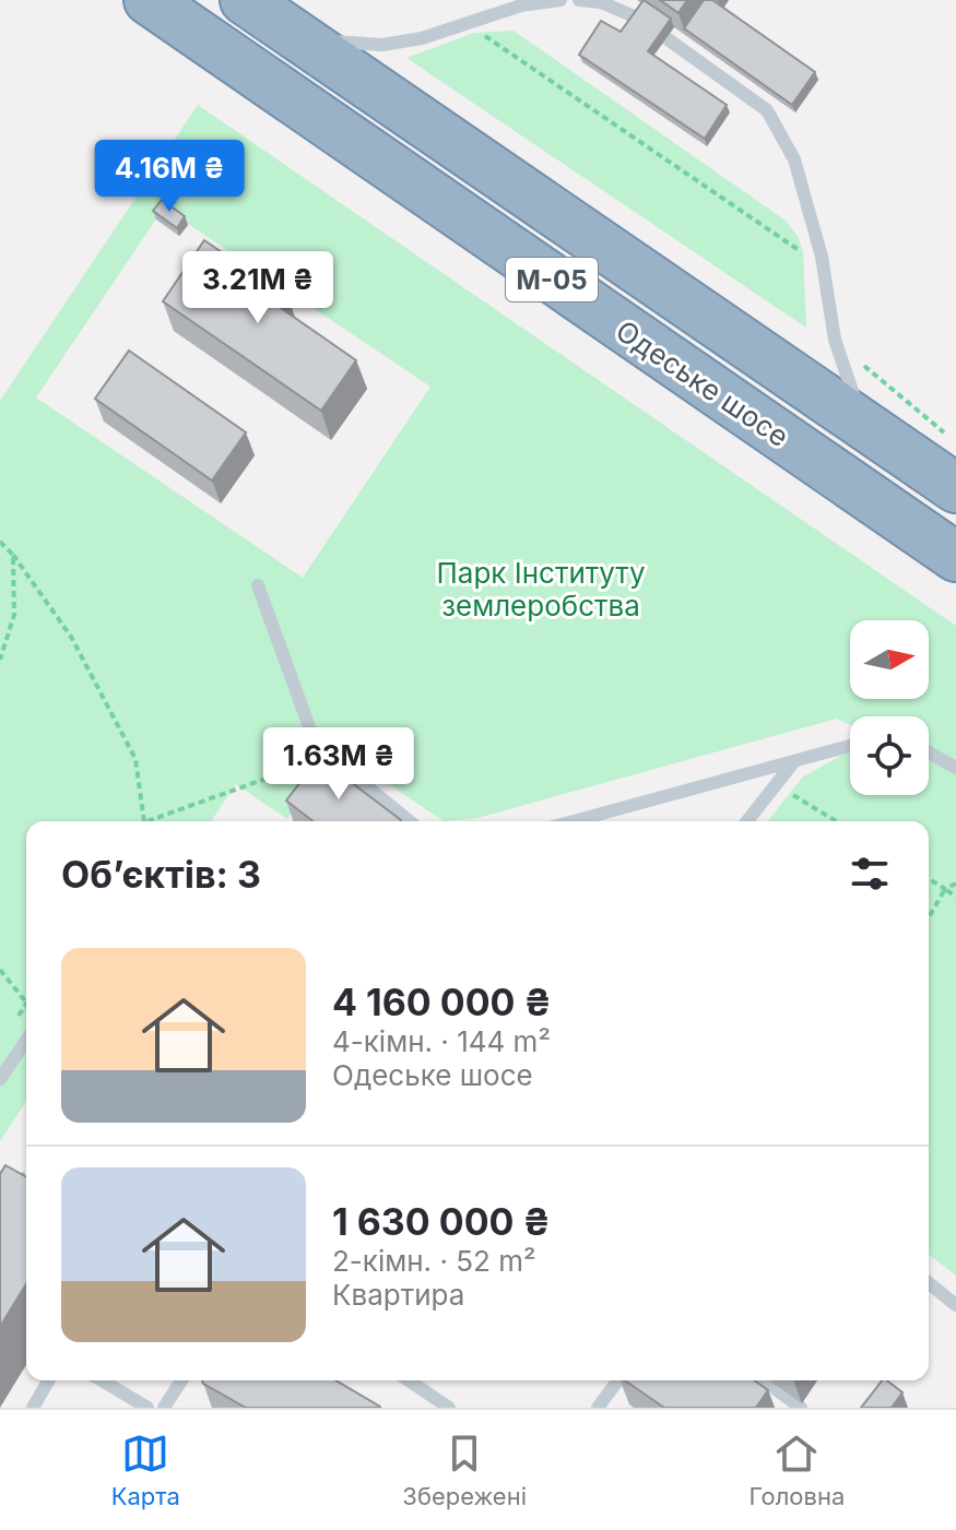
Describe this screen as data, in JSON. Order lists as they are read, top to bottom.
{
  "streets": {
    "highway": ["М-05", "Одеське шосе"]
  },
  "parks": ["Парк Інституту землеробства"],
  "north": "right",
  "page": {
    "price": ["4.16M ₴", "3.21M ₴", "1.63M ₴"],
    "heading": "Об’єктів: 3",
    "list": [
      {
        "name": "4 160 000 ₴",
        "note": "4-кімн. · 144 m² · Одеське шосе"
      },
      {
        "name": "1 630 000 ₴",
        "note": "2-кімн. · 52 m² · Квартира"
      }
    ],
    "tabs": ["Карта", "Збережені", "Головна"]
  }
}
